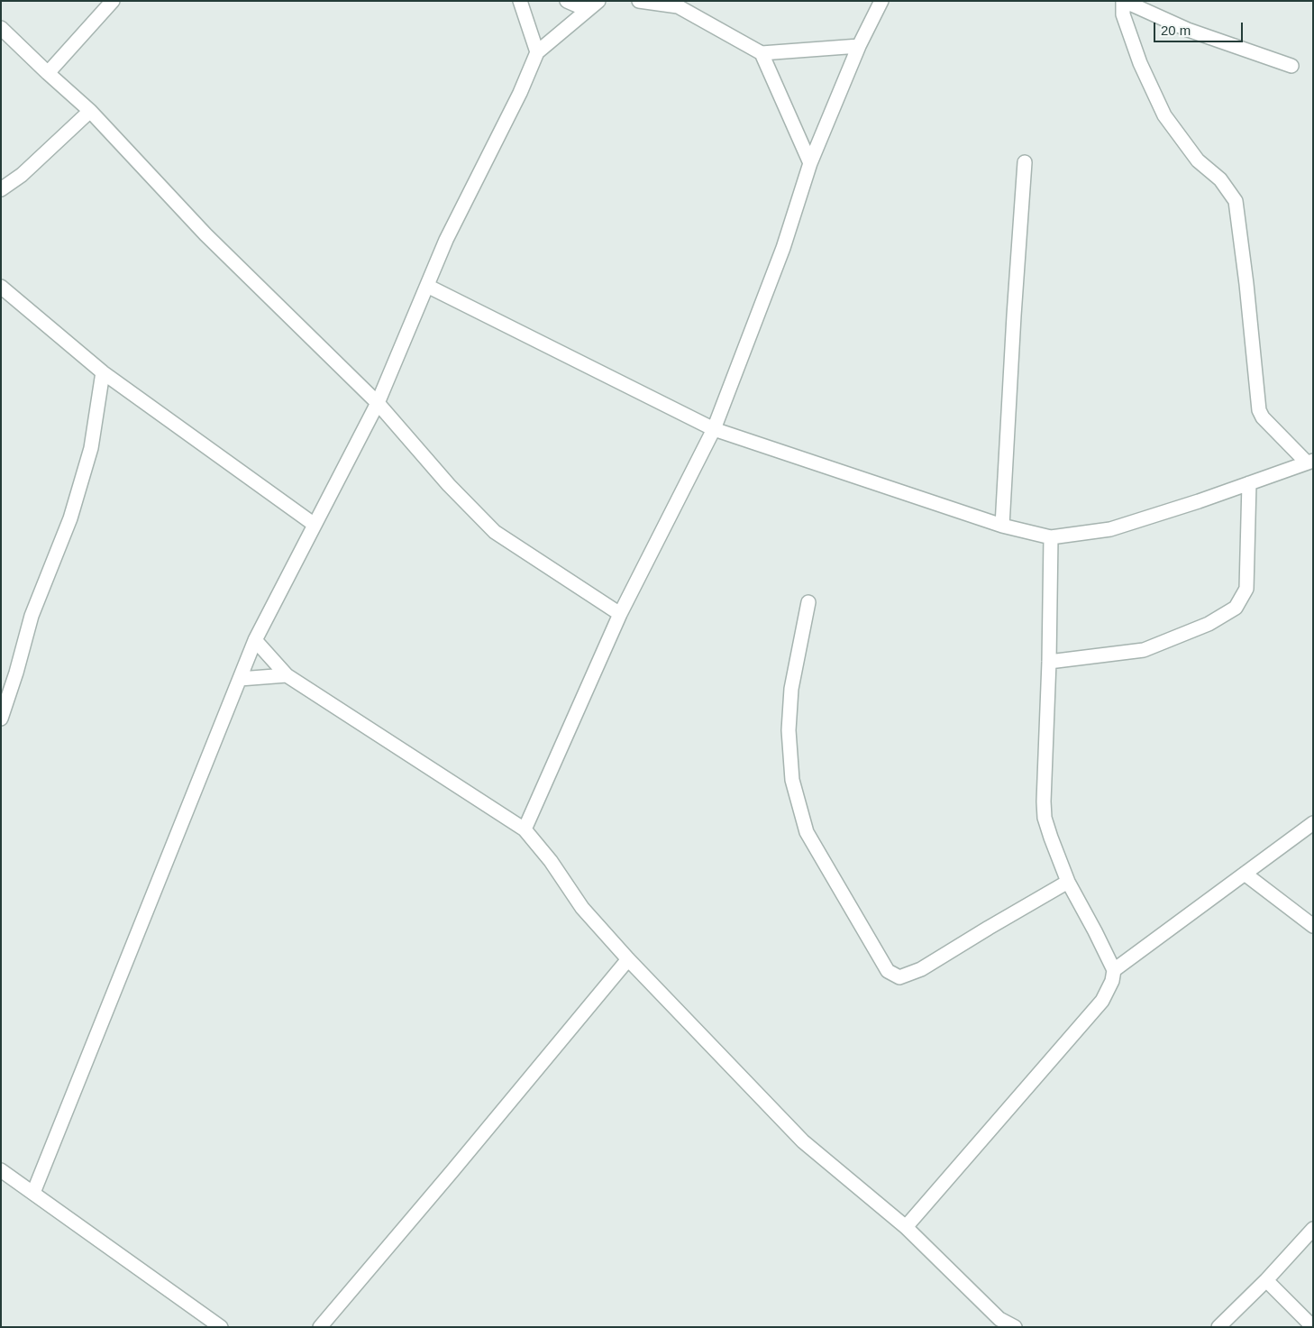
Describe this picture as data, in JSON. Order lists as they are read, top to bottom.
{
  "scale_bar": "20 m"
}
